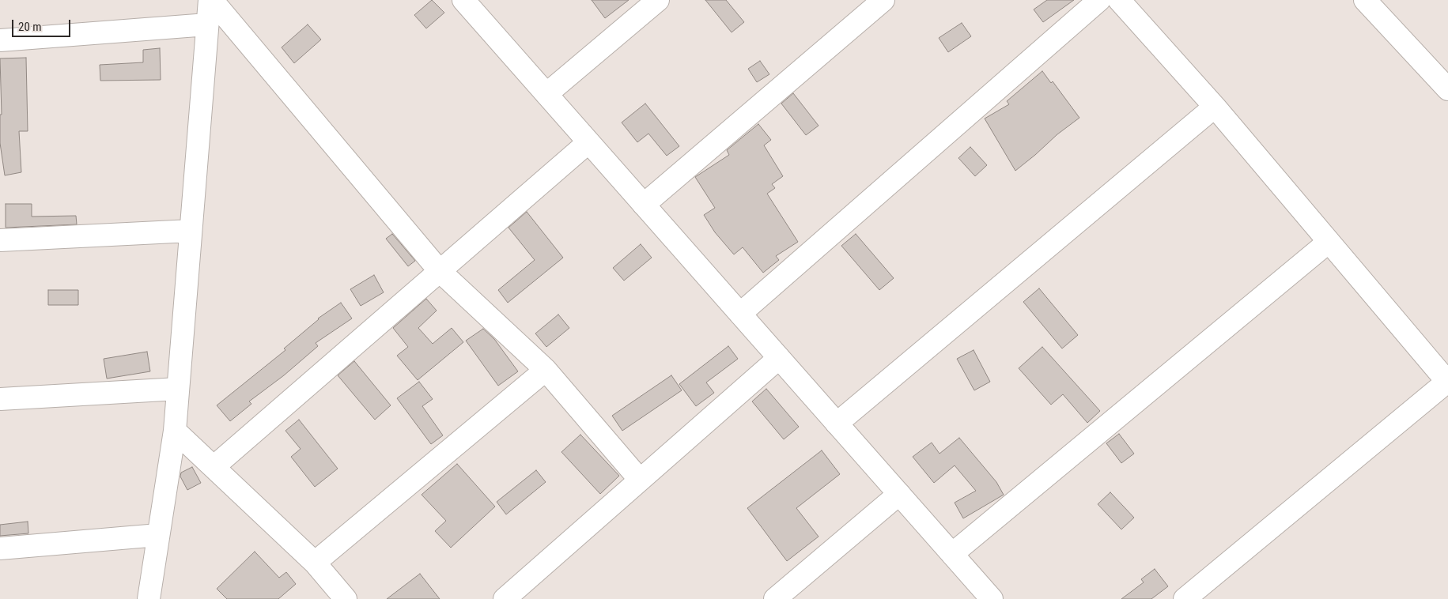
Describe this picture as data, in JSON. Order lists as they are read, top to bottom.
{
  "scale_bar": "20 m"
}
